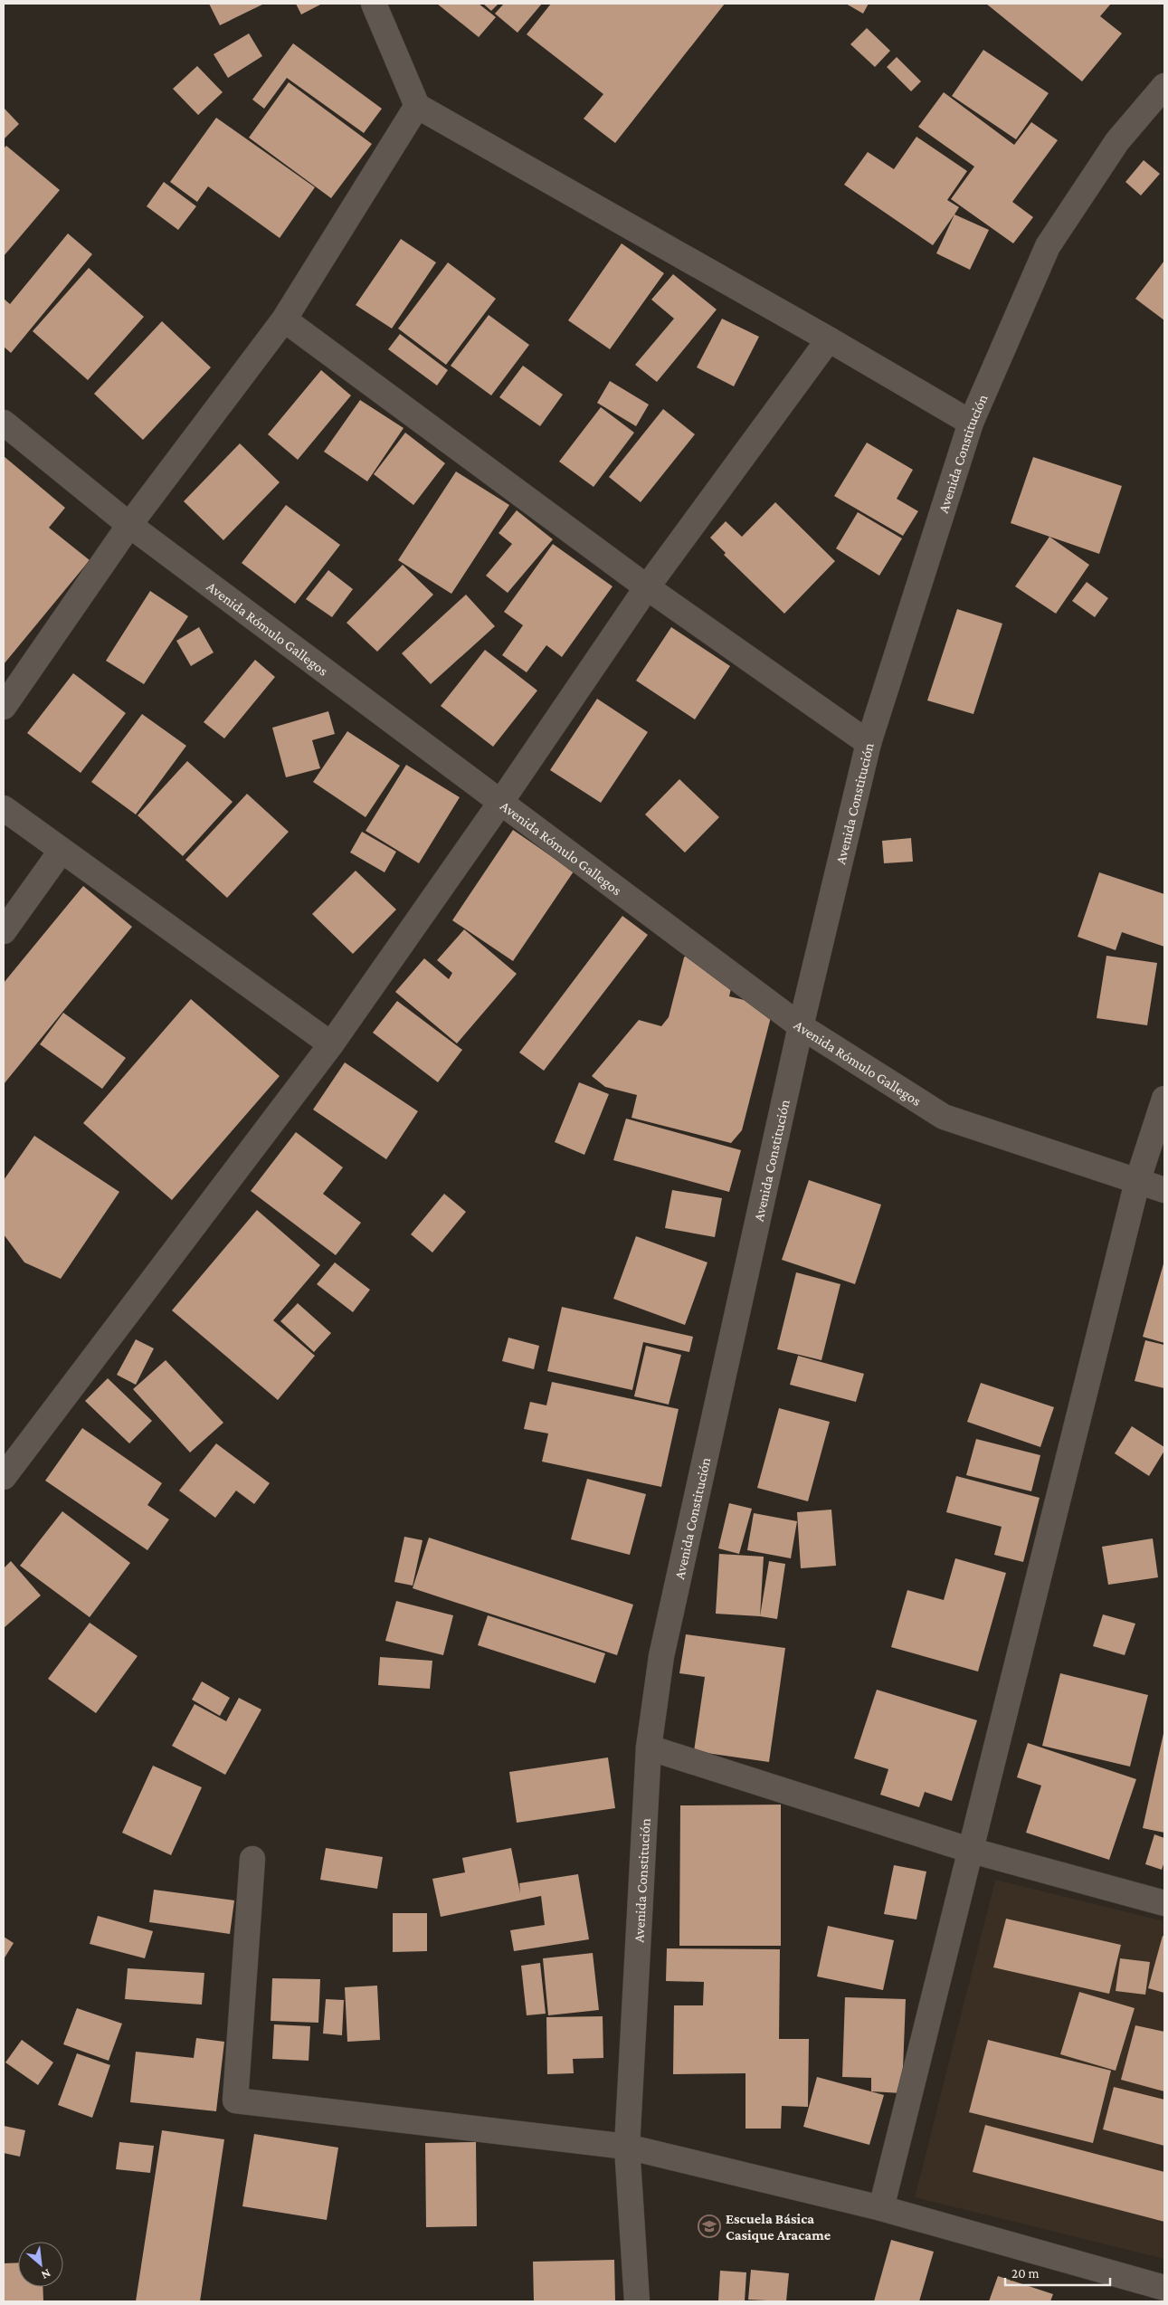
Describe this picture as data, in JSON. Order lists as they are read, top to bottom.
{
  "streets": {
    "street": ["Avenida Constitución", "Avenida Rómulo Gallegos"]
  },
  "crossings": [
    ["Avenida Constitución", "Avenida Rómulo Gallegos"]
  ],
  "places": {
    "school or university": ["Escuela Básica Casique Aracame"]
  },
  "scale_bar": "20 m",
  "north": "bottom right"
}
